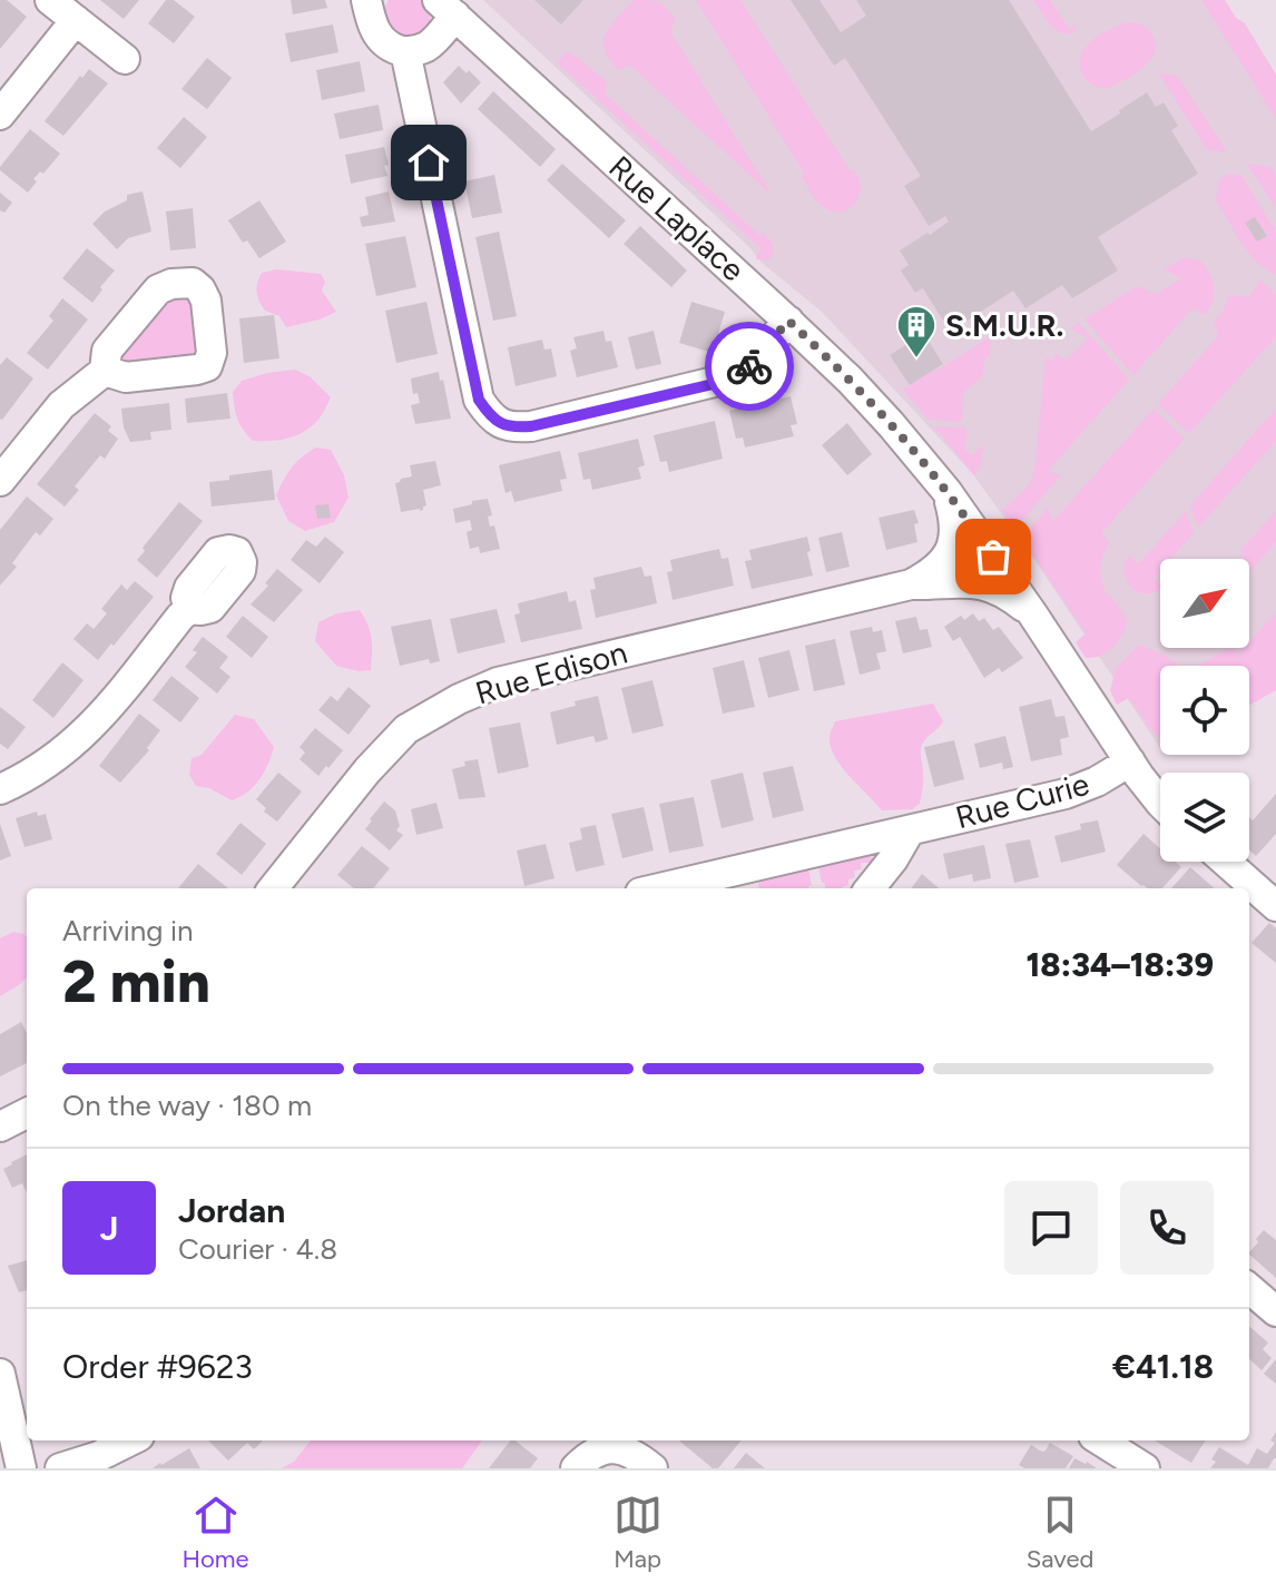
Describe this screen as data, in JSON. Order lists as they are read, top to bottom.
{
  "streets": {
    "street": ["Rue Laplace", "Rue Edison", "Rue Curie"]
  },
  "crossings": [
    ["Rue Laplace", "Rue Edison"],
    ["Rue Laplace", "Rue Curie"]
  ],
  "places": {
    "building": ["S.M.U.R."]
  },
  "north": "top right",
  "page": {
    "heading": ["2 min", "Arriving in", "18:34–18:39"],
    "panel": [
      "Jordan",
      "Courier · 4.8",
      "Order #9623",
      "€41.18"
    ],
    "bar": "On the way · 180 m",
    "round": "J",
    "tabs": ["Home", "Map", "Saved"]
  }
}
